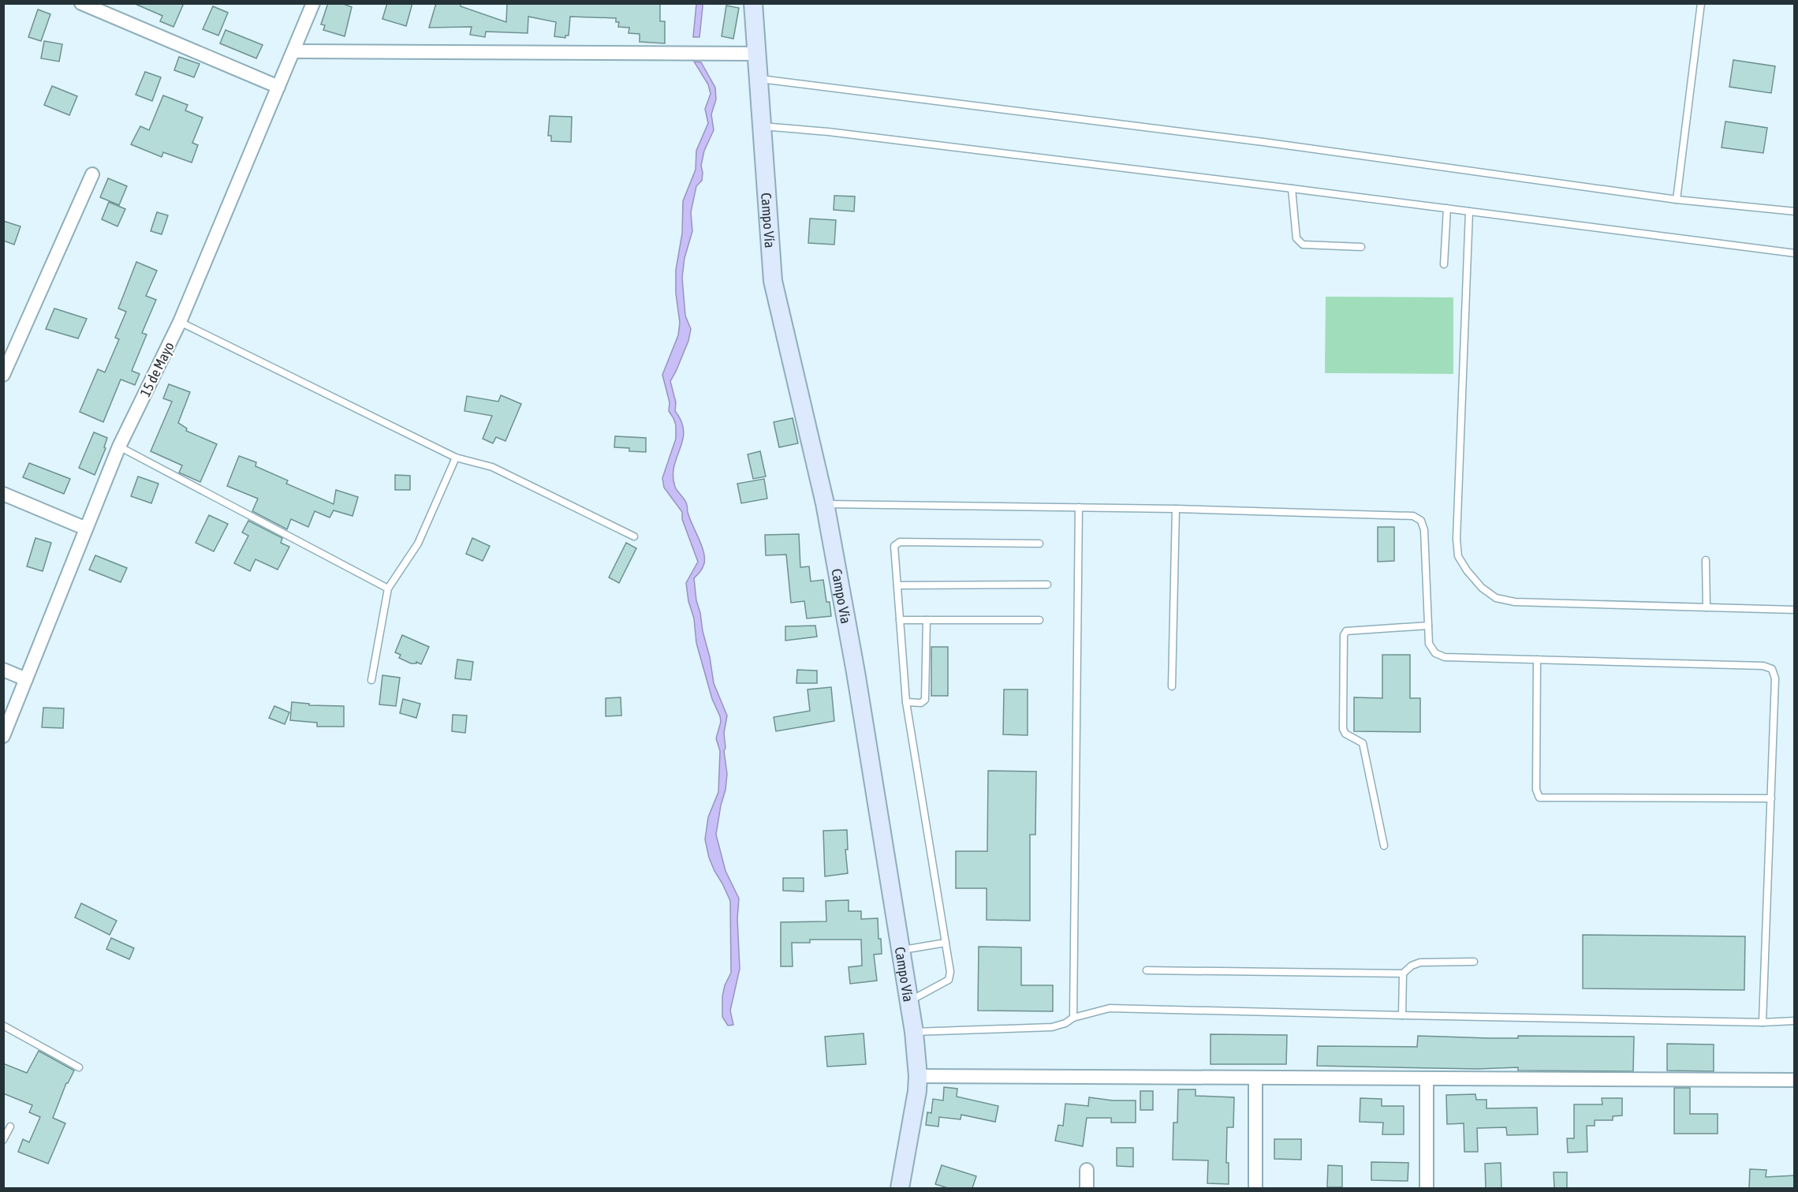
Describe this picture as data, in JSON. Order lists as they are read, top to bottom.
{
  "streets": {
    "street": ["Campo Vía", "15 de Mayo"]
  }
}
